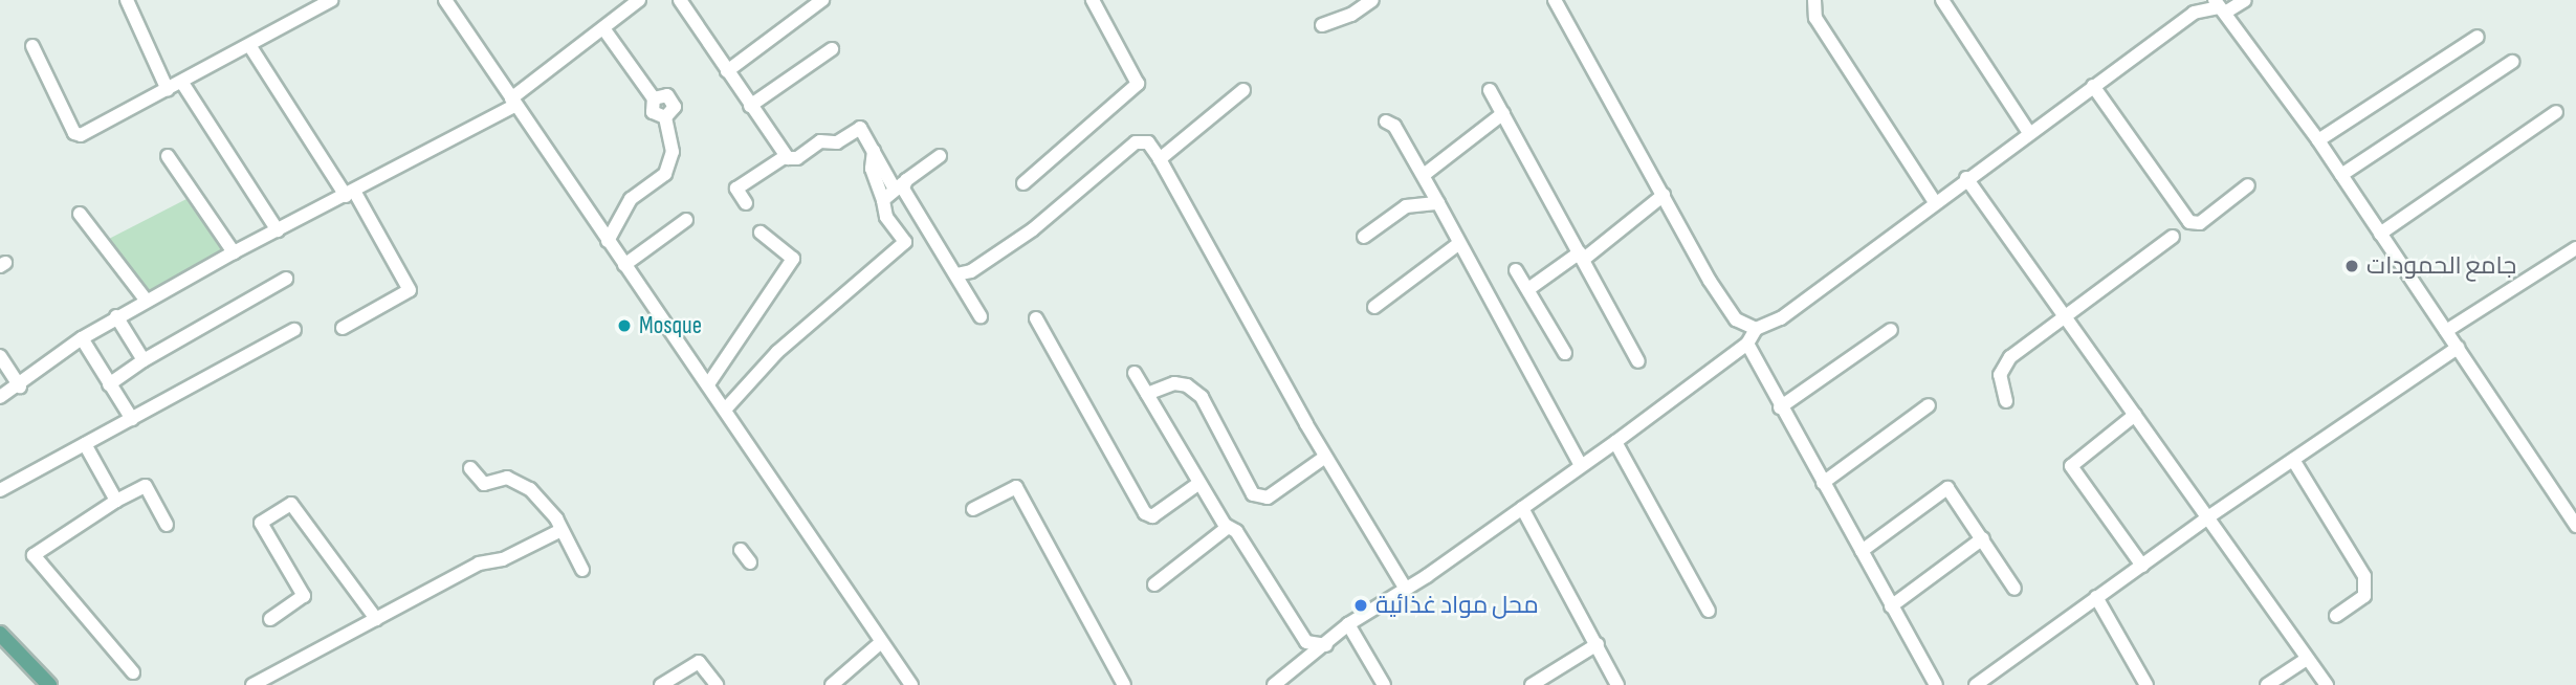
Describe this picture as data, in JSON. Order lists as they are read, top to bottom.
{
  "places": ["جامع الحمودات", "Mosque", "محل مواد غذائية"]
}
